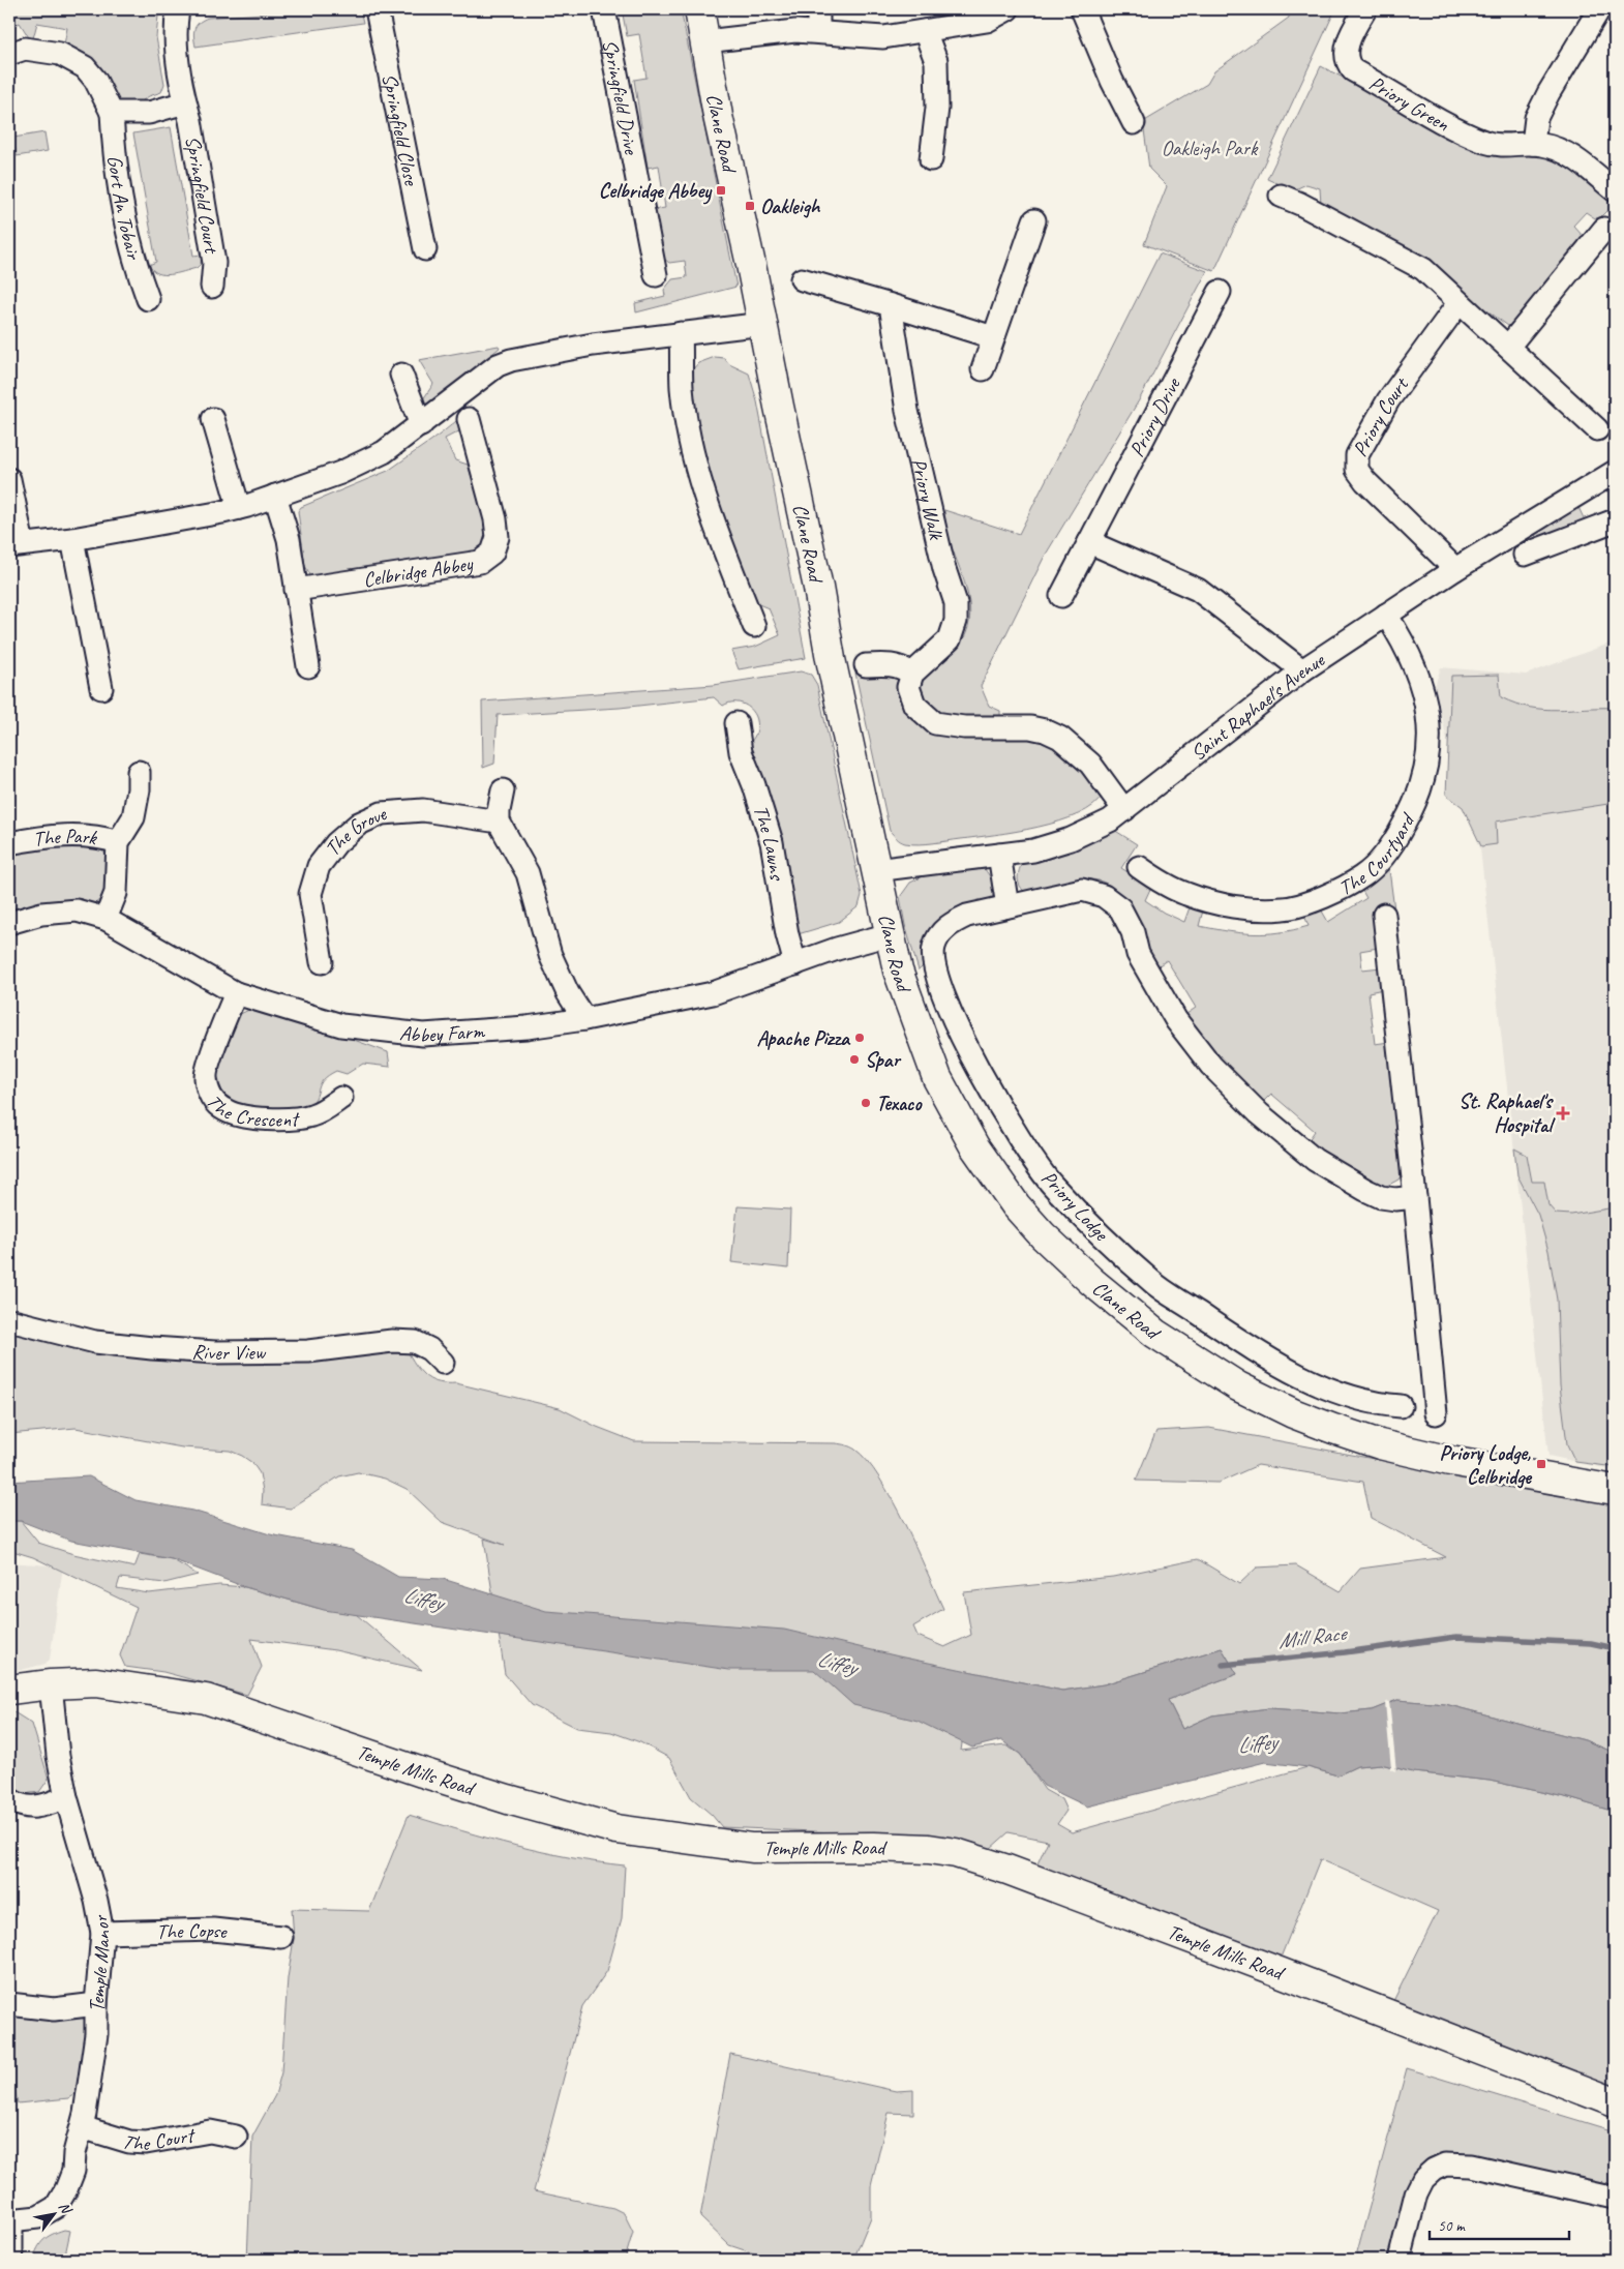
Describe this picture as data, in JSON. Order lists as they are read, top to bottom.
{
  "streets": {
    "main road": ["Clane Road", "Temple Mills Road"],
    "street": [
      "Springfield Drive",
      "Priory Green",
      "Springfield Close",
      "Springfield Court",
      "Gort An Tobair",
      "Priory Drive",
      "Priory Court",
      "Priory Walk",
      "Celbridge Abbey",
      "Saint Raphael's Avenue",
      "The Grove",
      "The Park",
      "The Lawns",
      "The Courtyard",
      "Abbey Farm",
      "The Crescent",
      "Priory Lodge",
      "River View",
      "The Copse",
      "Temple Manor",
      "The Court"
    ]
  },
  "crossings": [
    ["Clane Road", "Saint Raphael's Avenue"],
    ["Clane Road", "Abbey Farm"],
    ["Priory Court", "Saint Raphael's Avenue"],
    ["Saint Raphael's Avenue", "The Courtyard"],
    ["The Park", "Abbey Farm"],
    ["The Lawns", "Abbey Farm"],
    ["Abbey Farm", "The Crescent"],
    ["Temple Mills Road", "Temple Manor"],
    ["The Copse", "Temple Manor"],
    ["Temple Manor", "The Court"]
  ],
  "water": ["Liffey", "Mill Race"],
  "parks": ["Oakleigh Park"],
  "places": {
    "transit": ["Celbridge Abbey", "Oakleigh", "Priory Lodge, Celbridge"],
    "other": ["Apache Pizza", "Spar", "Texaco"],
    "health": ["St. Raphael's Hospital"]
  },
  "scale_bar": "50 m",
  "north": "top right"
}
